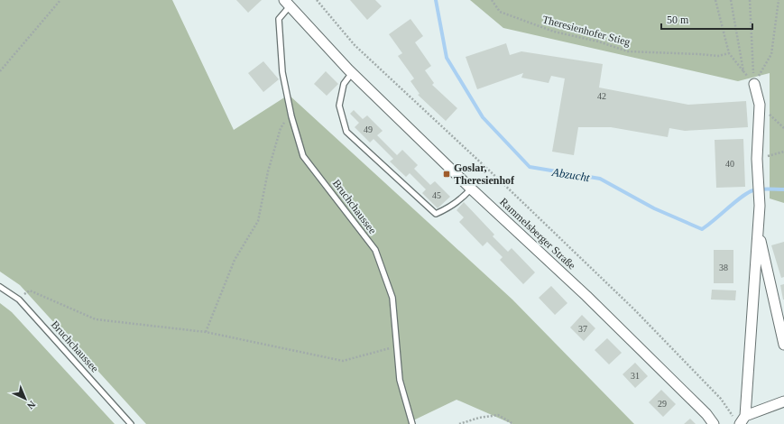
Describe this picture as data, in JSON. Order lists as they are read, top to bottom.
{
  "streets": {
    "street": ["Rammelsberger Straße"],
    "lane": ["Bruchchaussee"],
    "path": ["Theresienhofer Stieg"]
  },
  "crossings": [
    ["Bruchchaussee", "Rammelsberger Straße"]
  ],
  "water": ["Abzucht"],
  "places": {
    "transit": ["Goslar, Theresienhof"]
  },
  "house_numbers": [
    "42",
    "49",
    "40",
    "45",
    "38",
    "37",
    "31",
    "29"
  ],
  "scale_bar": "50 m",
  "north": "bottom right"
}
